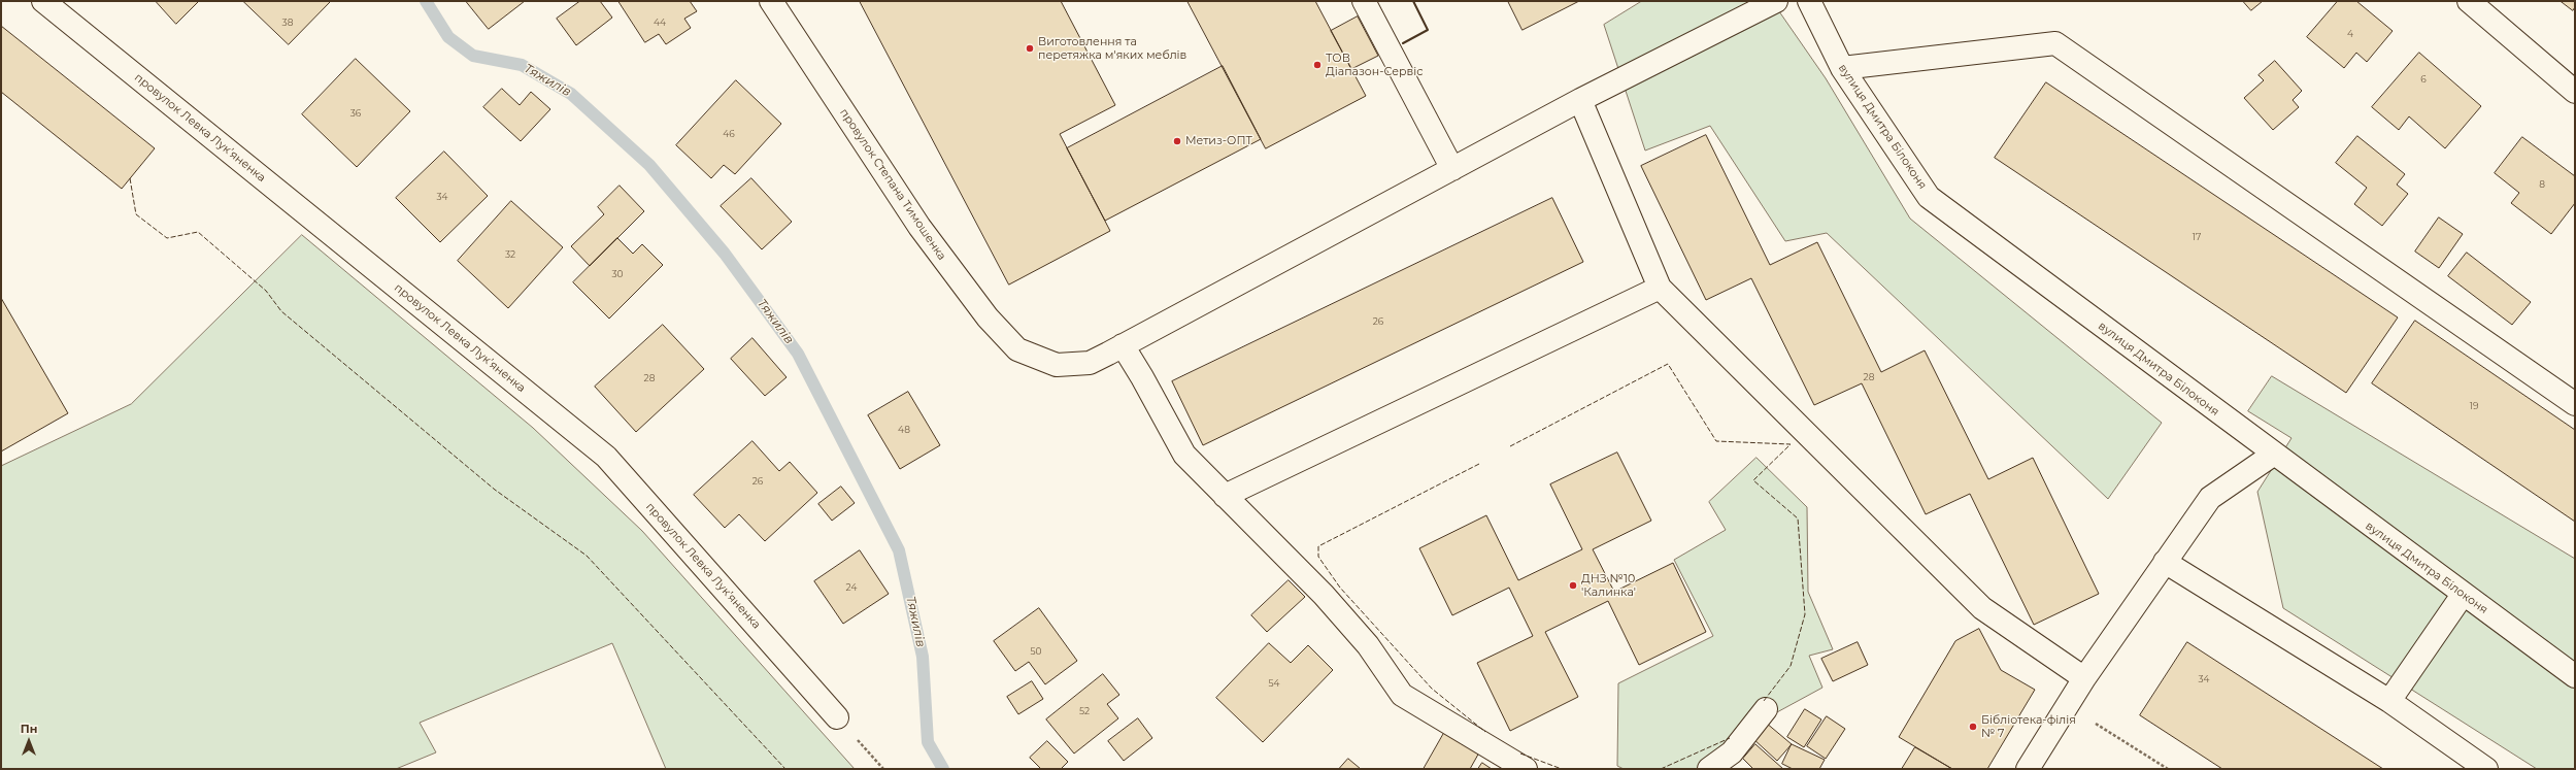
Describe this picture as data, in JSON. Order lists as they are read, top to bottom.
{
  "streets": {
    "street": ["вулиця Дмитра Білоконя", "провулок Левка Лукʼяненка", "провулок Степана Тимошенка"]
  },
  "water": ["Тяжилів"],
  "places": [
    "Виготовлення та перетяжка м'яких меблів",
    "ТОВ Діапазон-Сервіс",
    "Метиз-ОПТ",
    "ДНЗ №10 'Калинка'",
    "Бібліотека-філія № 7"
  ],
  "house_numbers": [
    "38",
    "44",
    "4",
    "6",
    "36",
    "46",
    "8",
    "34",
    "17",
    "32",
    "30",
    "26",
    "28",
    "28",
    "19",
    "48",
    "26",
    "24",
    "50",
    "34",
    "54",
    "52"
  ],
  "north": "top"
}
